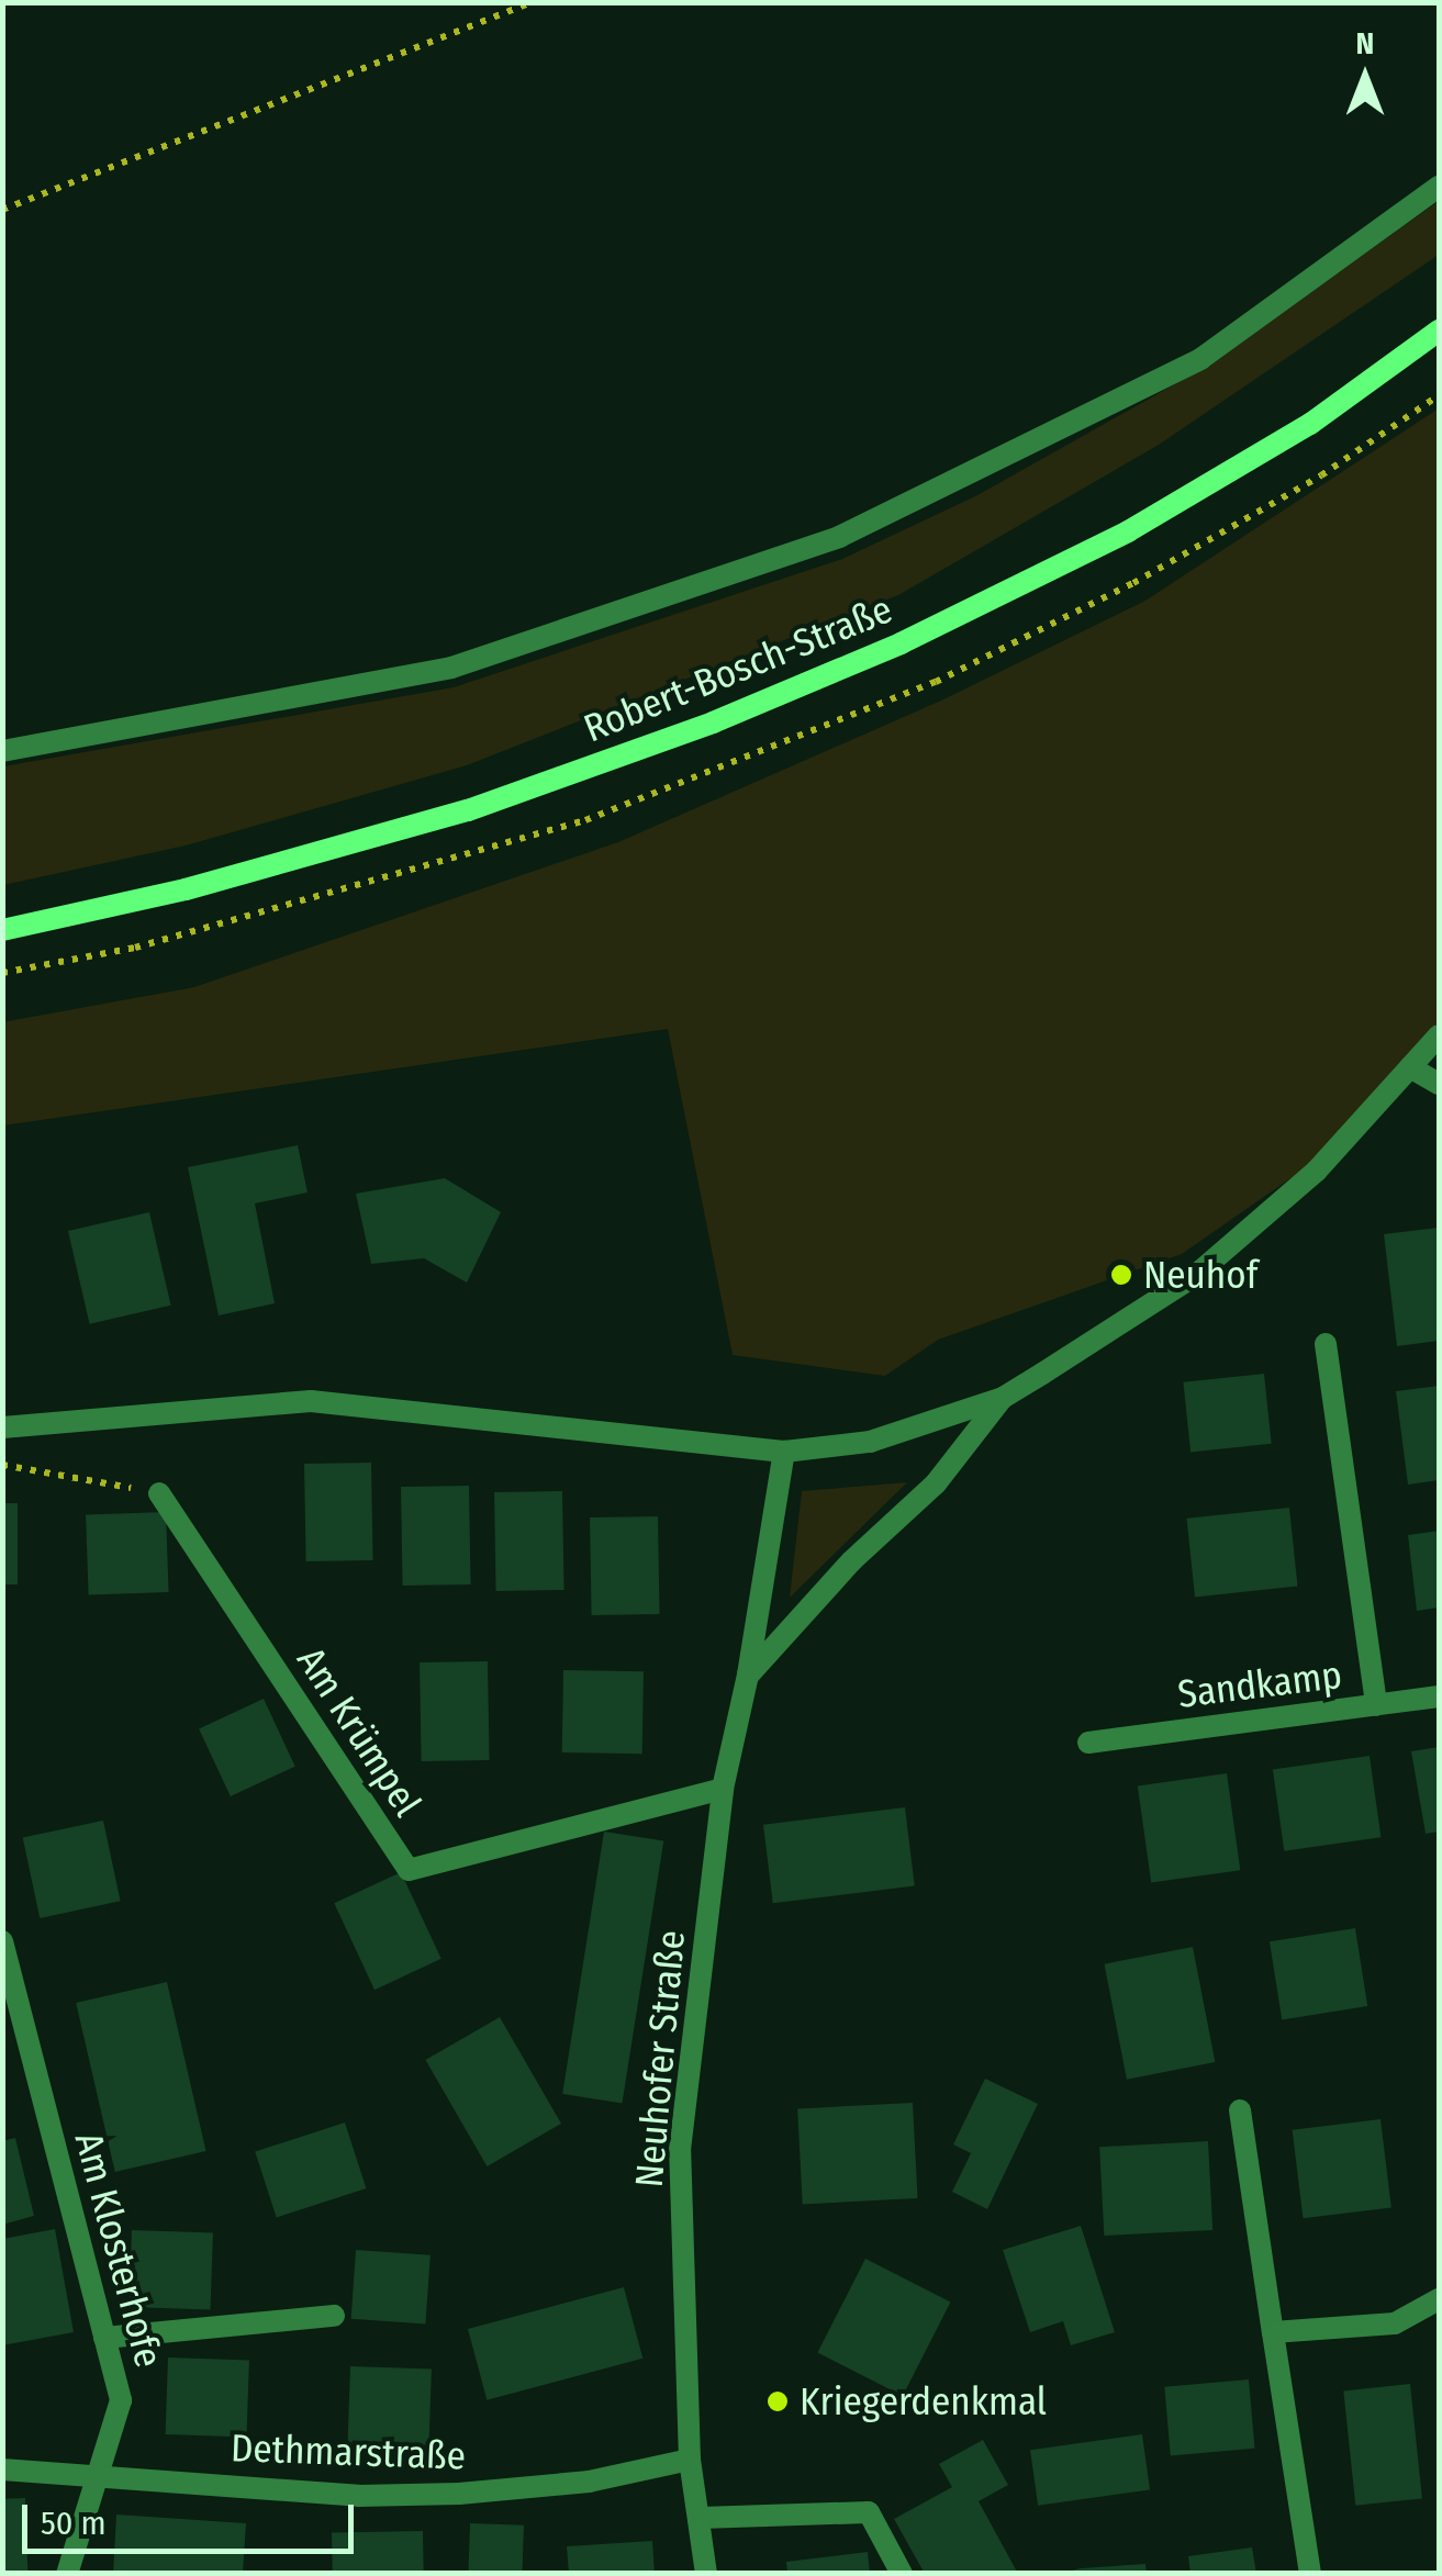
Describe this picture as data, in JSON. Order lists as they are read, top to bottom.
{
  "streets": {
    "main road": ["Robert-Bosch-Straße"],
    "street": [
      "Sandkamp",
      "Am Krümpel",
      "Neuhofer Straße",
      "Am Klosterhofe",
      "Dethmarstraße"
    ]
  },
  "crossings": [
    ["Am Krümpel", "Neuhofer Straße"],
    ["Neuhofer Straße", "Dethmarstraße"],
    ["Am Klosterhofe", "Dethmarstraße"]
  ],
  "places": ["Neuhof", "Kriegerdenkmal"],
  "scale_bar": "50 m",
  "north": "top"
}
